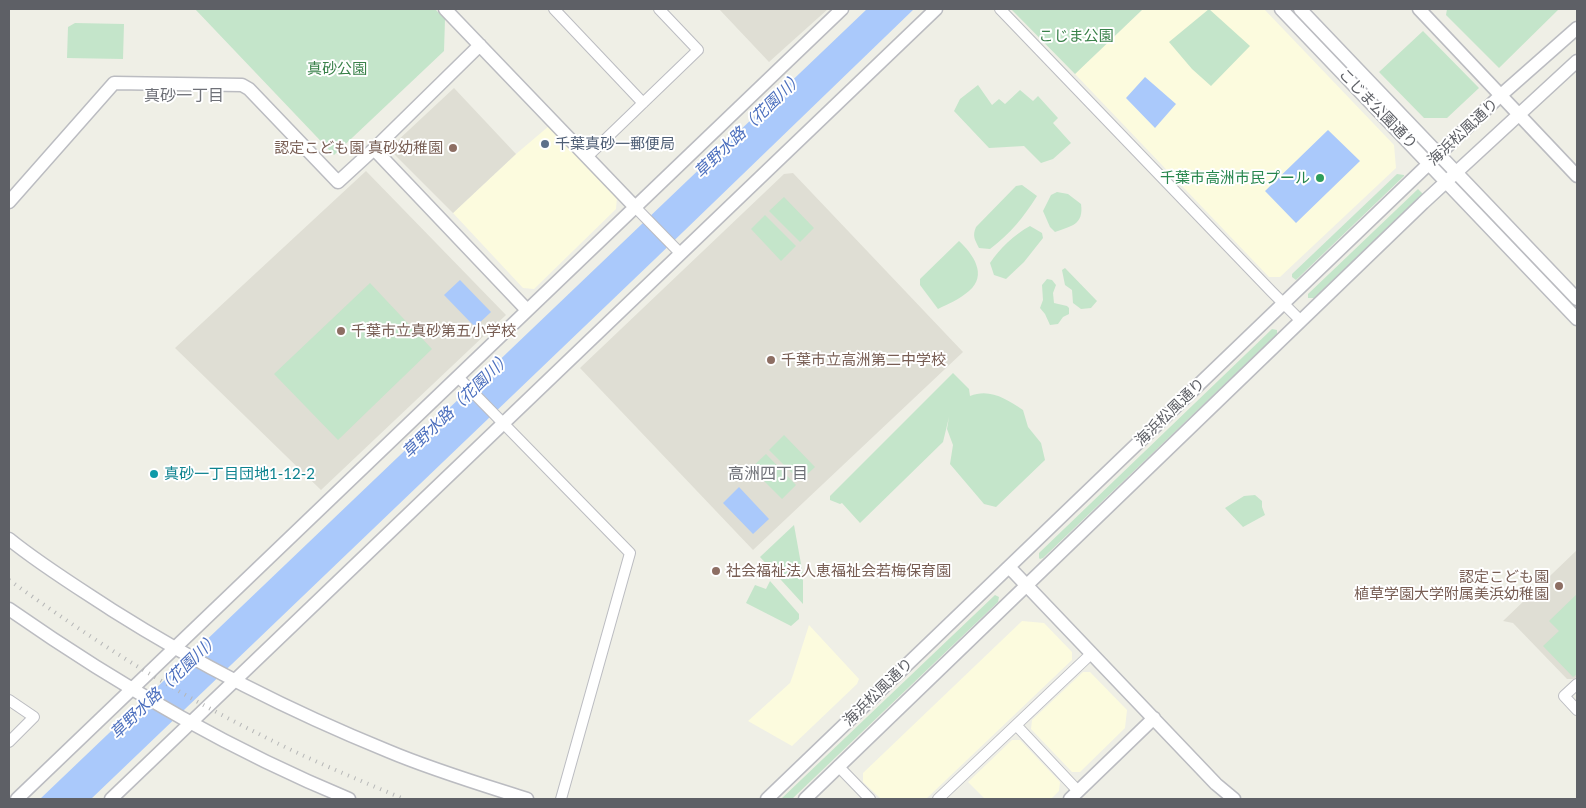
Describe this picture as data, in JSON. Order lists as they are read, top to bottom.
{
  "streets": {
    "street": ["こじま公園通り", "海浜松風通り"]
  },
  "crossings": [
    ["こじま公園通り", "海浜松風通り"]
  ],
  "districts": ["真砂一丁目", "高洲四丁目"],
  "water": ["草野水路（花園川）"],
  "parks": ["こじま公園", "真砂公園"],
  "places": [
    "千葉真砂一郵便局",
    "認定こども園 真砂幼稚園",
    "千葉市高洲市民プール",
    "千葉市立真砂第五小学校",
    "千葉市立高洲第二中学校",
    "真砂一丁目団地1-12-2",
    "社会福祉法人恵福祉会若梅保育園",
    "認定こども園 植草学園大学附属美浜幼稚園"
  ]
}
